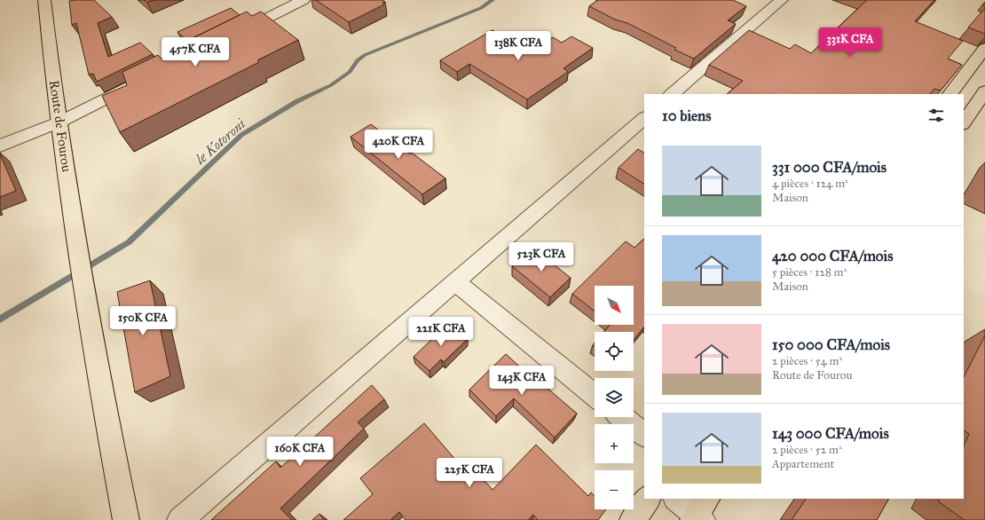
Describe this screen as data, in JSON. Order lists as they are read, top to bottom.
{
  "streets": {
    "main road": ["Route de Fourou"]
  },
  "water": ["le Kotoroni"],
  "north": "bottom right",
  "page": {
    "price": [
      "331K CFA",
      "138K CFA",
      "457K CFA",
      "420K CFA",
      "523K CFA",
      "150K CFA",
      "221K CFA",
      "143K CFA",
      "160K CFA",
      "225K CFA"
    ],
    "heading": "10 biens",
    "list": [
      {
        "name": "331 000 CFA/mois",
        "note": "4 pièces · 124 m² · Maison"
      },
      {
        "name": "420 000 CFA/mois",
        "note": "5 pièces · 128 m² · Maison"
      },
      {
        "name": "150 000 CFA/mois",
        "note": "2 pièces · 54 m² · Route de Fourou"
      },
      {
        "name": "143 000 CFA/mois",
        "note": "2 pièces · 52 m² · Appartement"
      }
    ],
    "map_buttons": ["+", "−"]
  }
}
